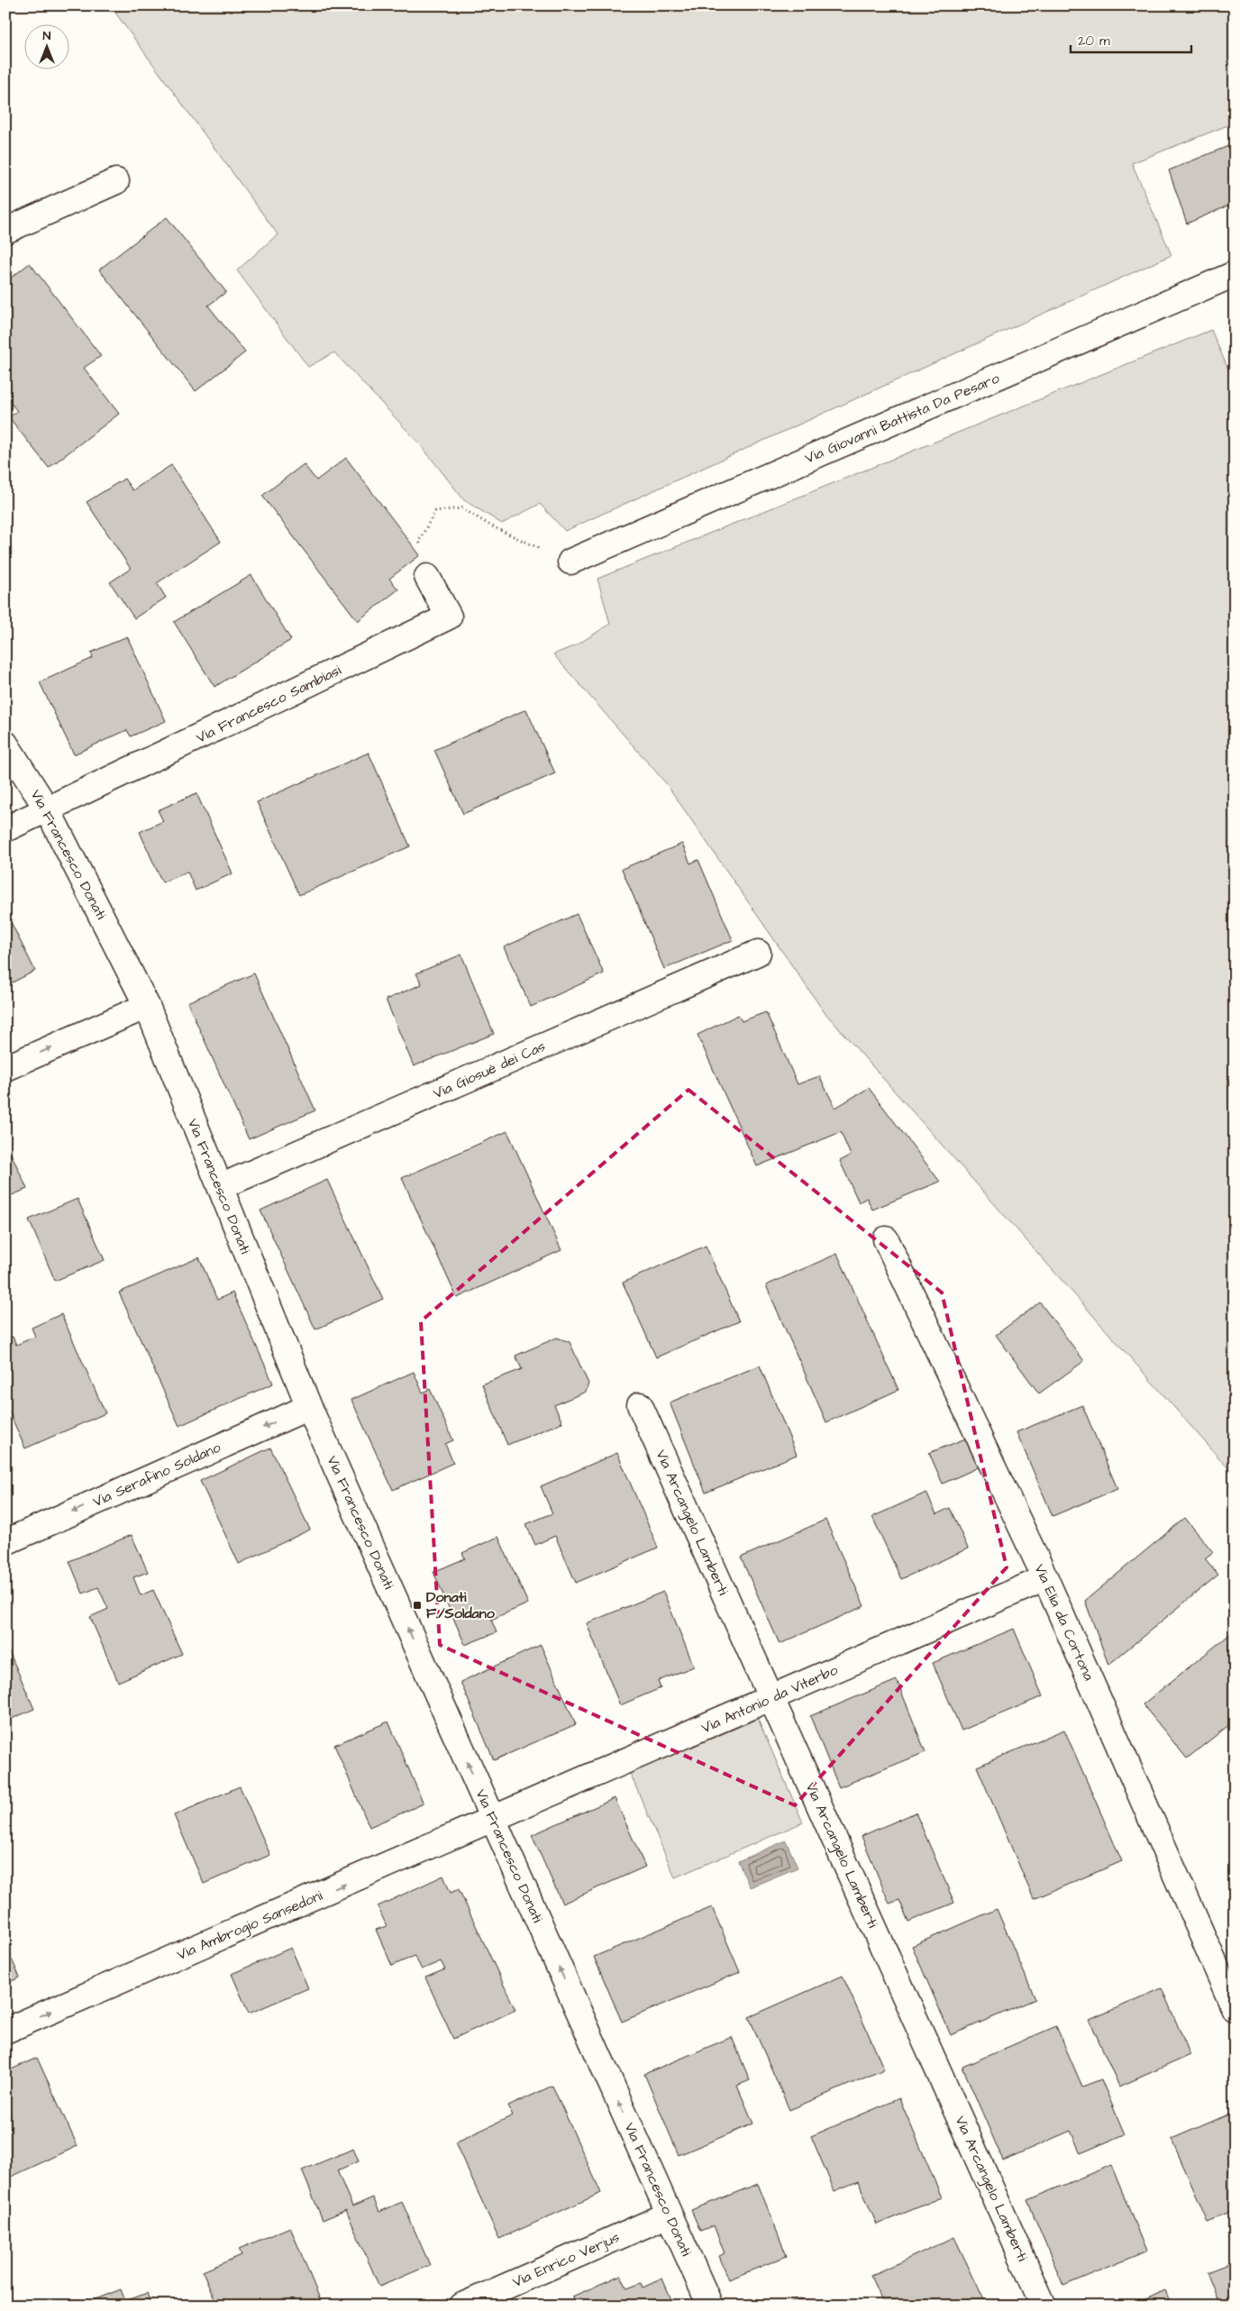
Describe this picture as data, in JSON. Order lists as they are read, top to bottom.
{
  "streets": {
    "street": [
      "Via Giovanni Battista Da Pesaro",
      "Via Francesco Sambiasi",
      "Via Francesco Donati",
      "Via Giosuè dei Cas",
      "Via Serafino Soldano",
      "Via Arcangelo Lamberti",
      "Via Elia da Cortona",
      "Via Antonio da Viterbo",
      "Via Ambrogio Sansedoni",
      "Via Enrico Verjus"
    ]
  },
  "crossings": [
    ["Via Francesco Sambiasi", "Via Francesco Donati"],
    ["Via Francesco Donati", "Via Giosuè dei Cas"],
    ["Via Francesco Donati", "Via Serafino Soldano"],
    ["Via Francesco Donati", "Via Antonio da Viterbo"],
    ["Via Francesco Donati", "Via Ambrogio Sansedoni"],
    ["Via Francesco Donati", "Via Enrico Verjus"],
    ["Via Arcangelo Lamberti", "Via Antonio da Viterbo"],
    ["Via Elia da Cortona", "Via Antonio da Viterbo"],
    ["Via Antonio da Viterbo", "Via Ambrogio Sansedoni"]
  ],
  "one_way": ["Via Francesco Donati", "Via Serafino Soldano", "Via Ambrogio Sansedoni"],
  "places": {
    "transit": ["Donati F./Soldano"]
  },
  "scale_bar": "20 m",
  "north": "top"
}
